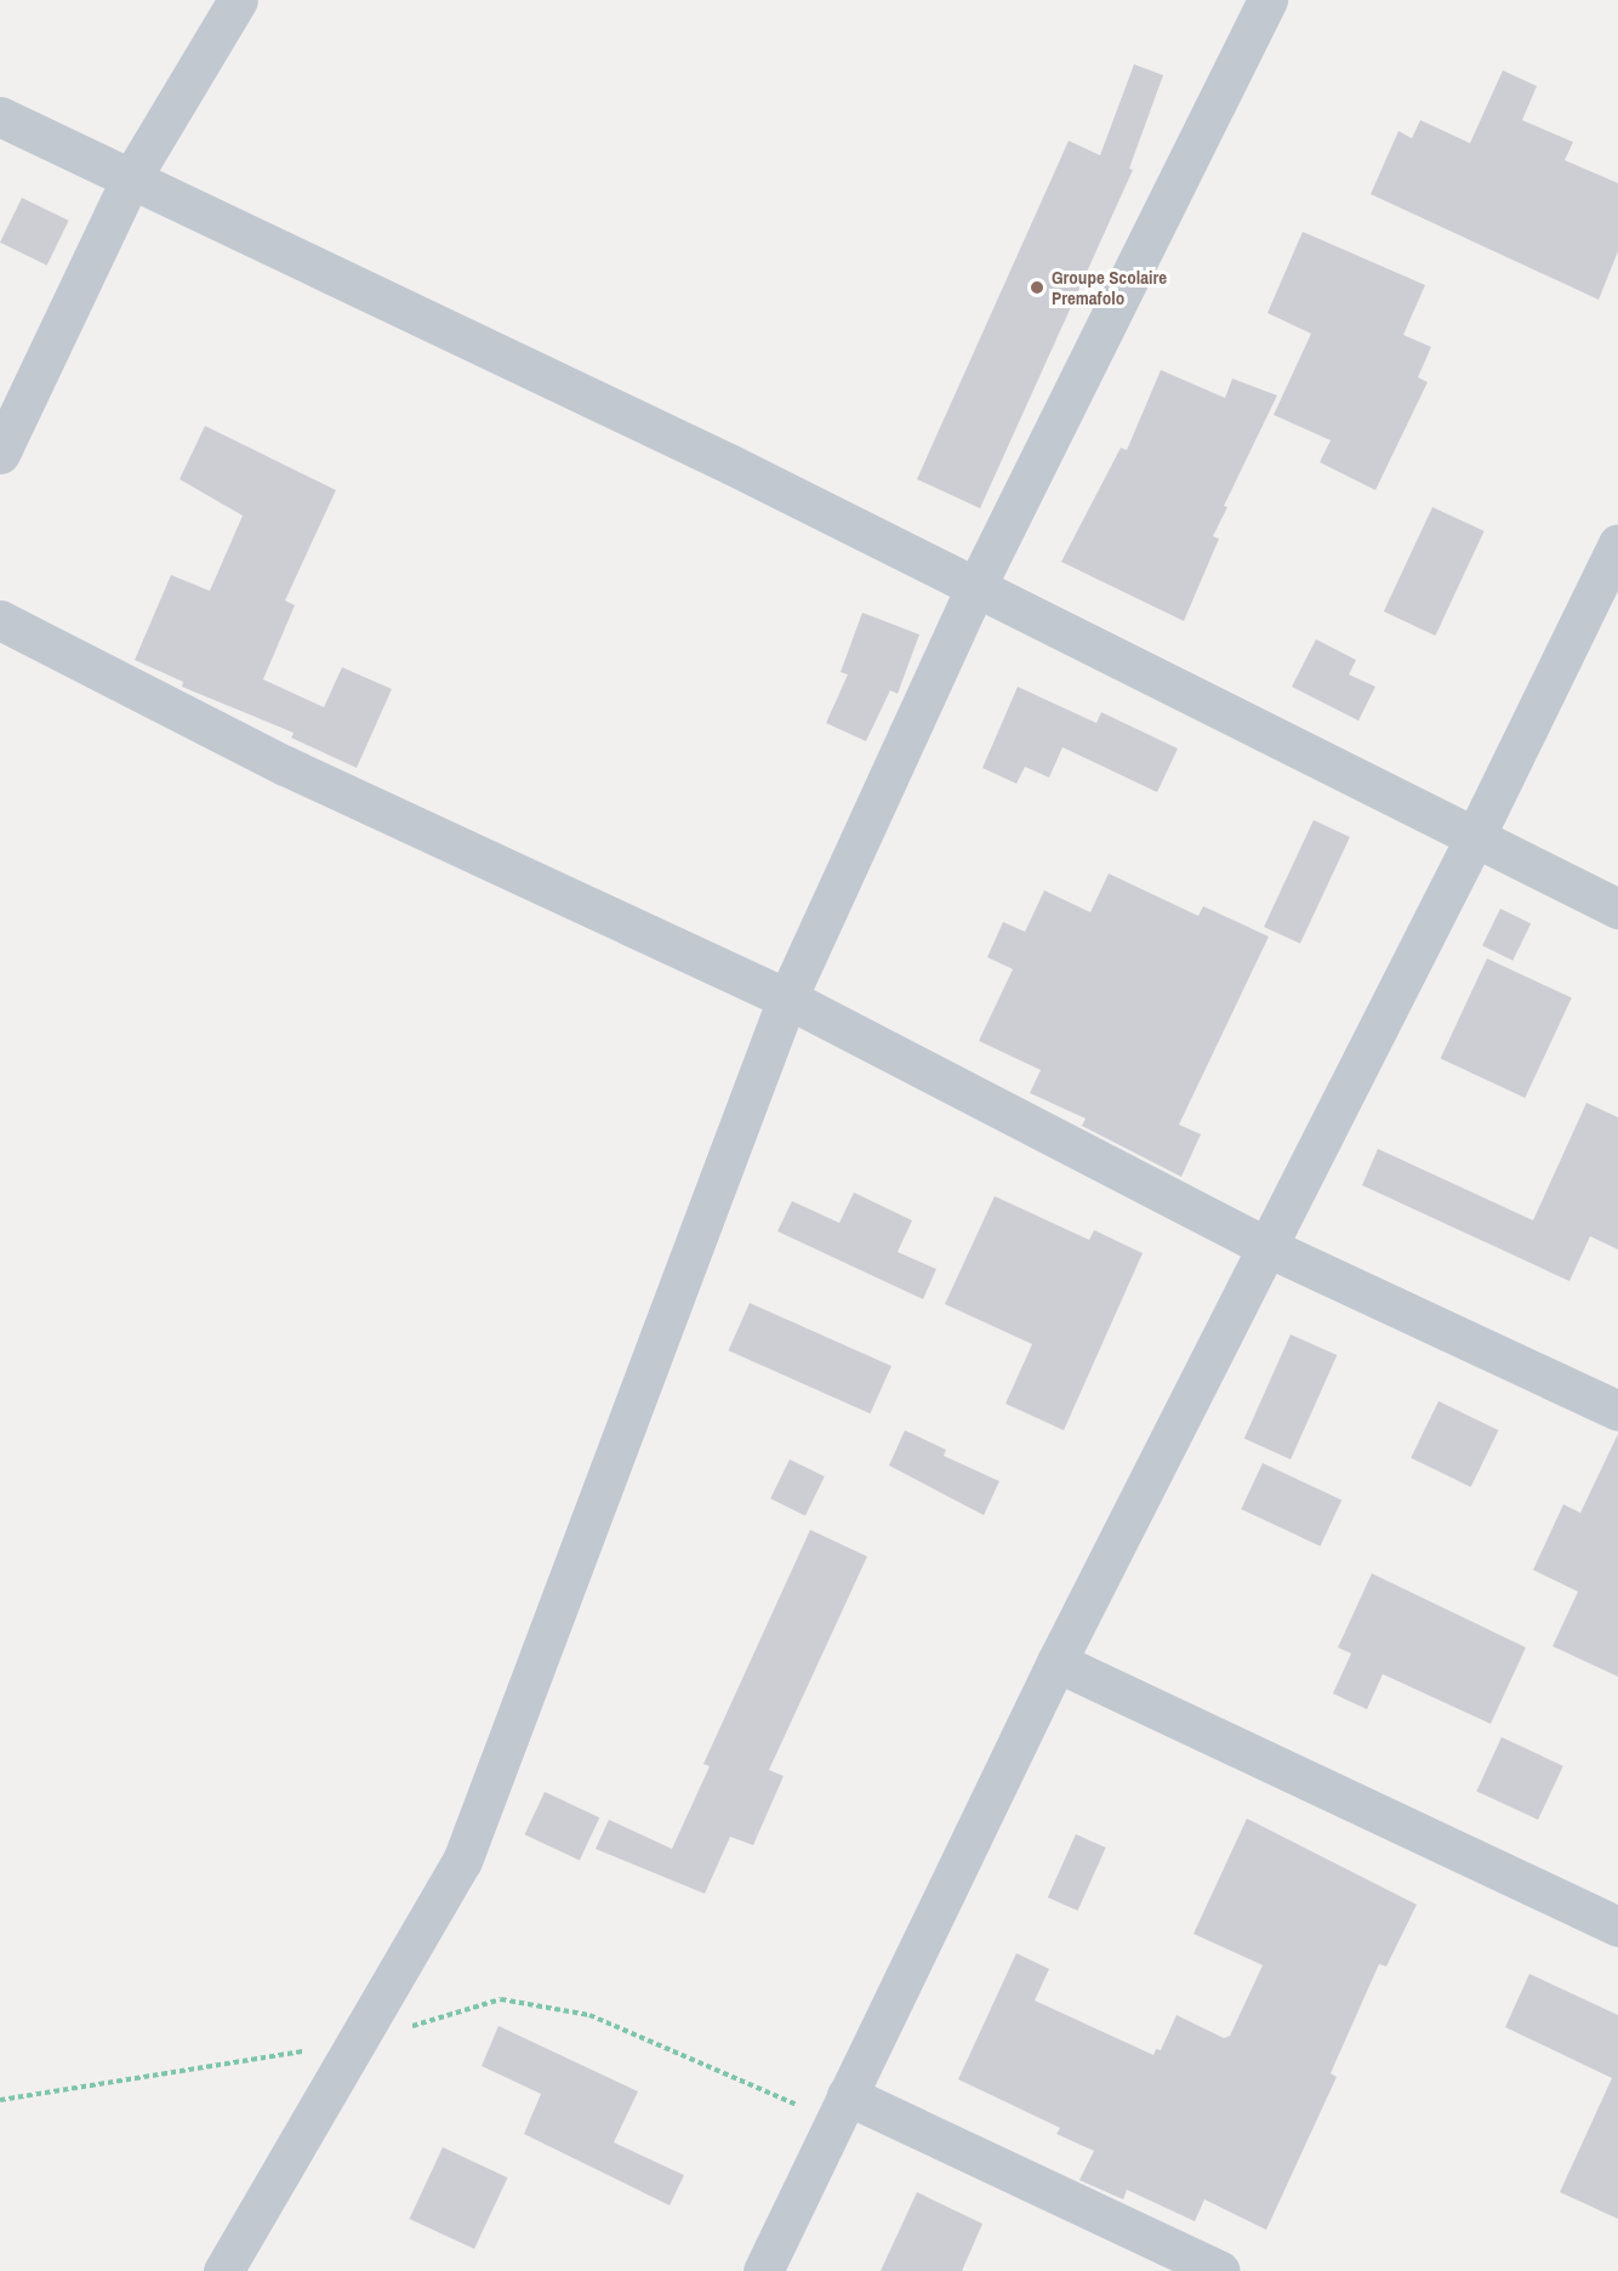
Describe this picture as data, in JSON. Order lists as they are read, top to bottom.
{
  "places": ["Groupe Scolaire Premafolo"]
}
